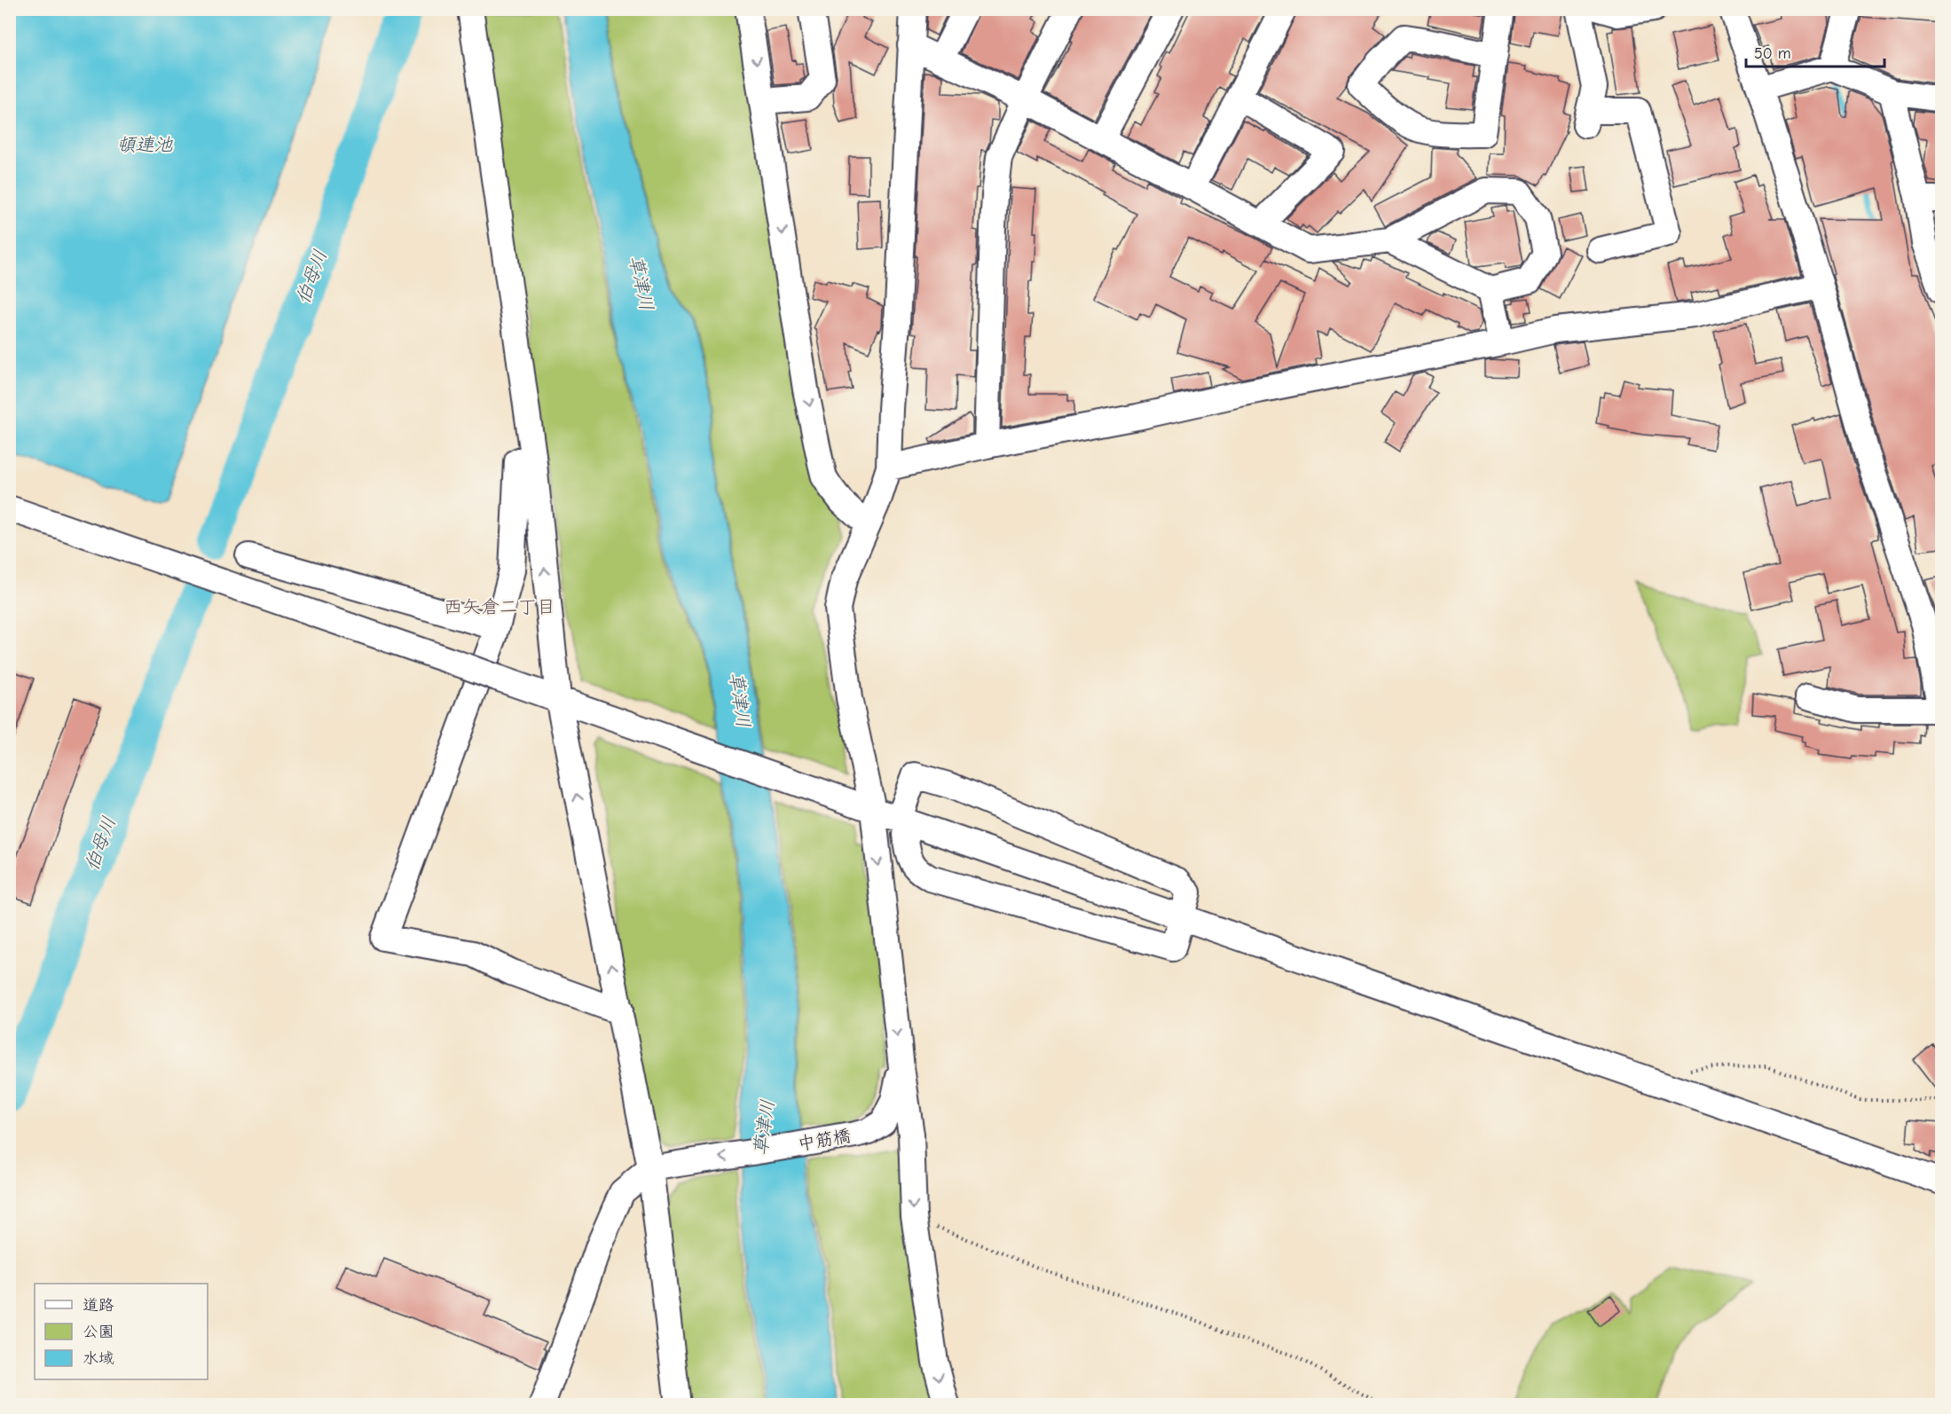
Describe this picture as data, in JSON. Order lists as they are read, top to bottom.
{
  "streets": {
    "street": ["中筋橋"]
  },
  "one_way": ["中筋橋"],
  "districts": ["西矢倉二丁目"],
  "water": ["頓連池", "伯母川", "草津川"],
  "legend": ["道路", "公園", "水域"],
  "scale_bar": "50 m"
}
